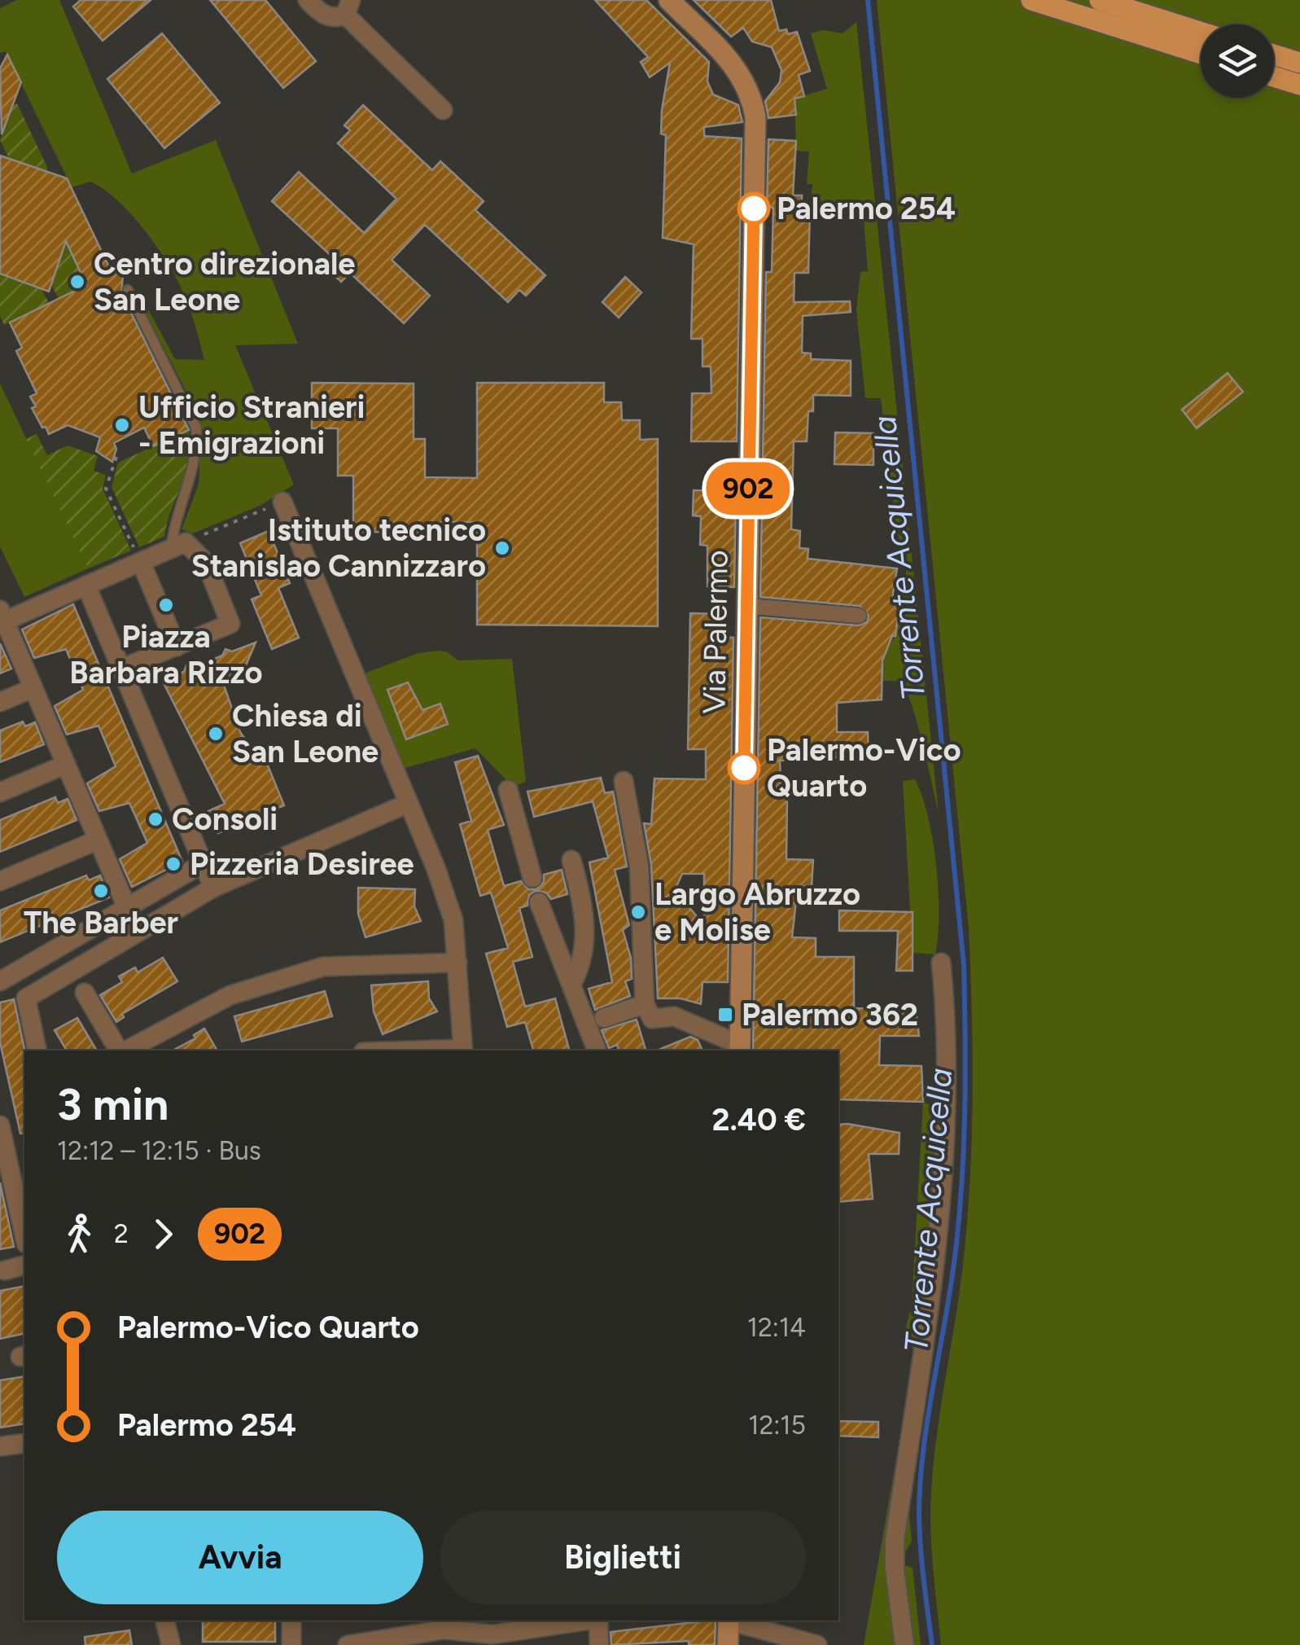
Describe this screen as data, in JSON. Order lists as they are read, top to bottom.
{
  "streets": {
    "main road": ["Via Palermo"]
  },
  "water": ["Torrente Acquicella"],
  "places": {
    "other": [
      "Palermo 254",
      "Centro direzionale San Leone",
      "Ufficio Stranieri - Emigrazioni",
      "Istituto tecnico Stanislao Cannizzaro",
      "Piazza Barbara Rizzo",
      "Chiesa di San Leone",
      "Palermo-Vico Quarto",
      "Consoli",
      "Pizzeria Desiree",
      "The Barber",
      "Largo Abruzzo e Molise"
    ],
    "transit": ["Palermo 362"]
  },
  "lines": ["bus line 902"],
  "page": {
    "on_map": "902",
    "heading": ["3 min", "12:12 – 12:15 · Bus", "2.40 €"],
    "legs": ["2", "902"],
    "list": [
      {
        "name": "Palermo-Vico Quarto",
        "value": "12:14"
      },
      {
        "name": "Palermo 254",
        "value": "12:15"
      }
    ],
    "buttons": ["Avvia", "Biglietti"]
  }
}
